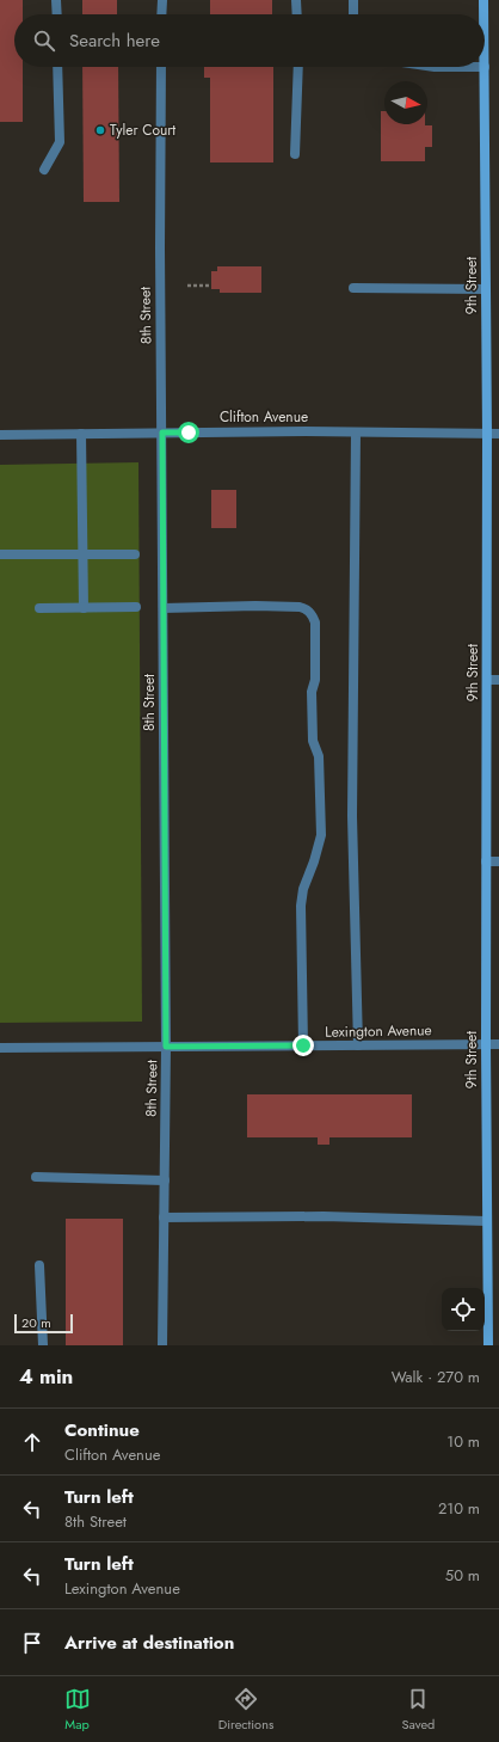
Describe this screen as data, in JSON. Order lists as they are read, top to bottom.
{
  "streets": {
    "main road": ["9th Street"],
    "street": ["8th Street", "Clifton Avenue", "Lexington Avenue"]
  },
  "crossings": [
    ["9th Street", "Clifton Avenue"],
    ["9th Street", "Lexington Avenue"],
    ["8th Street", "Clifton Avenue"],
    ["8th Street", "Lexington Avenue"]
  ],
  "places": ["Tyler Court"],
  "scale_bar": "20 m",
  "north": "right",
  "page": {
    "search": "Search here",
    "scale": "20 m",
    "heading": ["4 min", "Walk · 270 m"],
    "list": [
      ["Continue", "Clifton Avenue", "10 m"],
      ["Turn left", "8th Street", "210 m"],
      ["Turn left", "Lexington Avenue", "50 m"],
      "Arrive at destination"
    ],
    "nav": ["Map", "Directions", "Saved"]
  }
}
